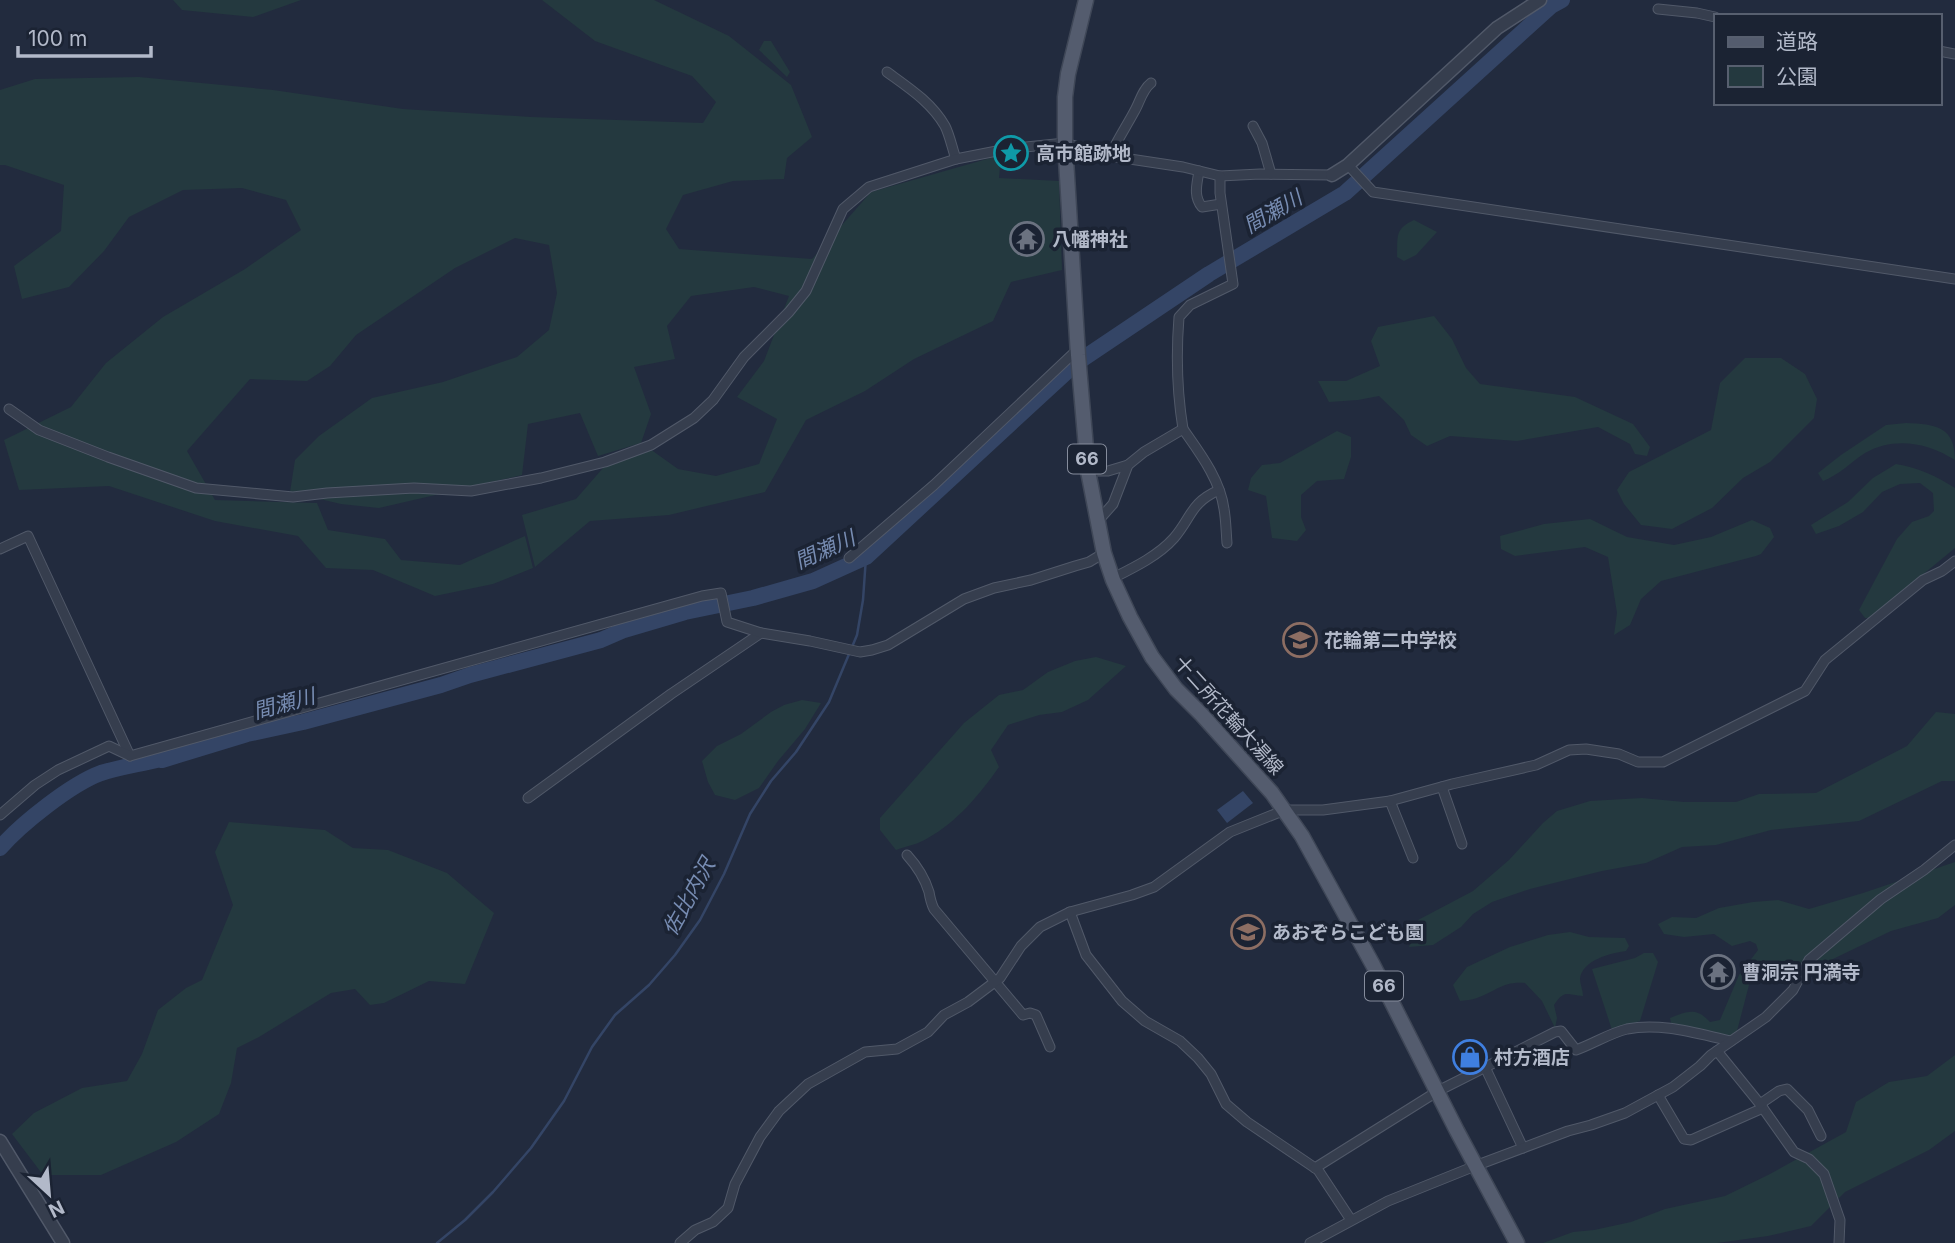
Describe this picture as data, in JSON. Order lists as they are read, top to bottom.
{
  "streets": {
    "main road": ["66", "十二所花輪大湯線"]
  },
  "water": ["間瀬川", "佐比内沢"],
  "places": {
    "place": ["高市館跡地"],
    "temple": ["八幡神社", "曹洞宗 円満寺"],
    "school or university": ["花輪第二中学校", "あおぞらこども園"],
    "shop": ["村方酒店"]
  },
  "legend": ["道路", "公園"],
  "scale_bar": "100 m",
  "north": "bottom right"
}
